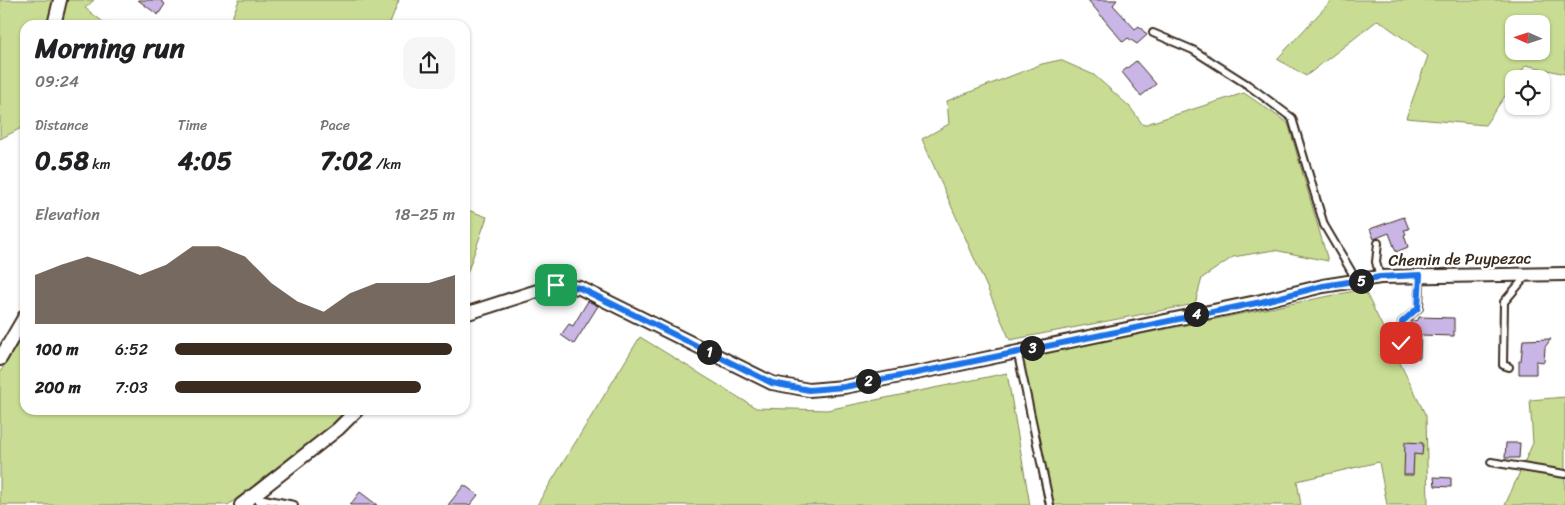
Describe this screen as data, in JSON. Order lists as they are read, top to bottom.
{
  "streets": {
    "street": ["Chemin de Puypezac"]
  },
  "north": "left",
  "page": {
    "heading": ["Morning run", "09:24"],
    "stats": [
      ["Distance", "0.58 km"],
      ["Time", "4:05"],
      ["Pace", "7:02 /km"]
    ],
    "chart": ["Elevation", "18–25 m"],
    "pins": [
      "5",
      "4",
      "3",
      "1",
      "2"
    ],
    "list": [
      {
        "name": "100 m",
        "note": "6:52"
      },
      {
        "name": "200 m",
        "note": "7:03"
      }
    ]
  }
}
